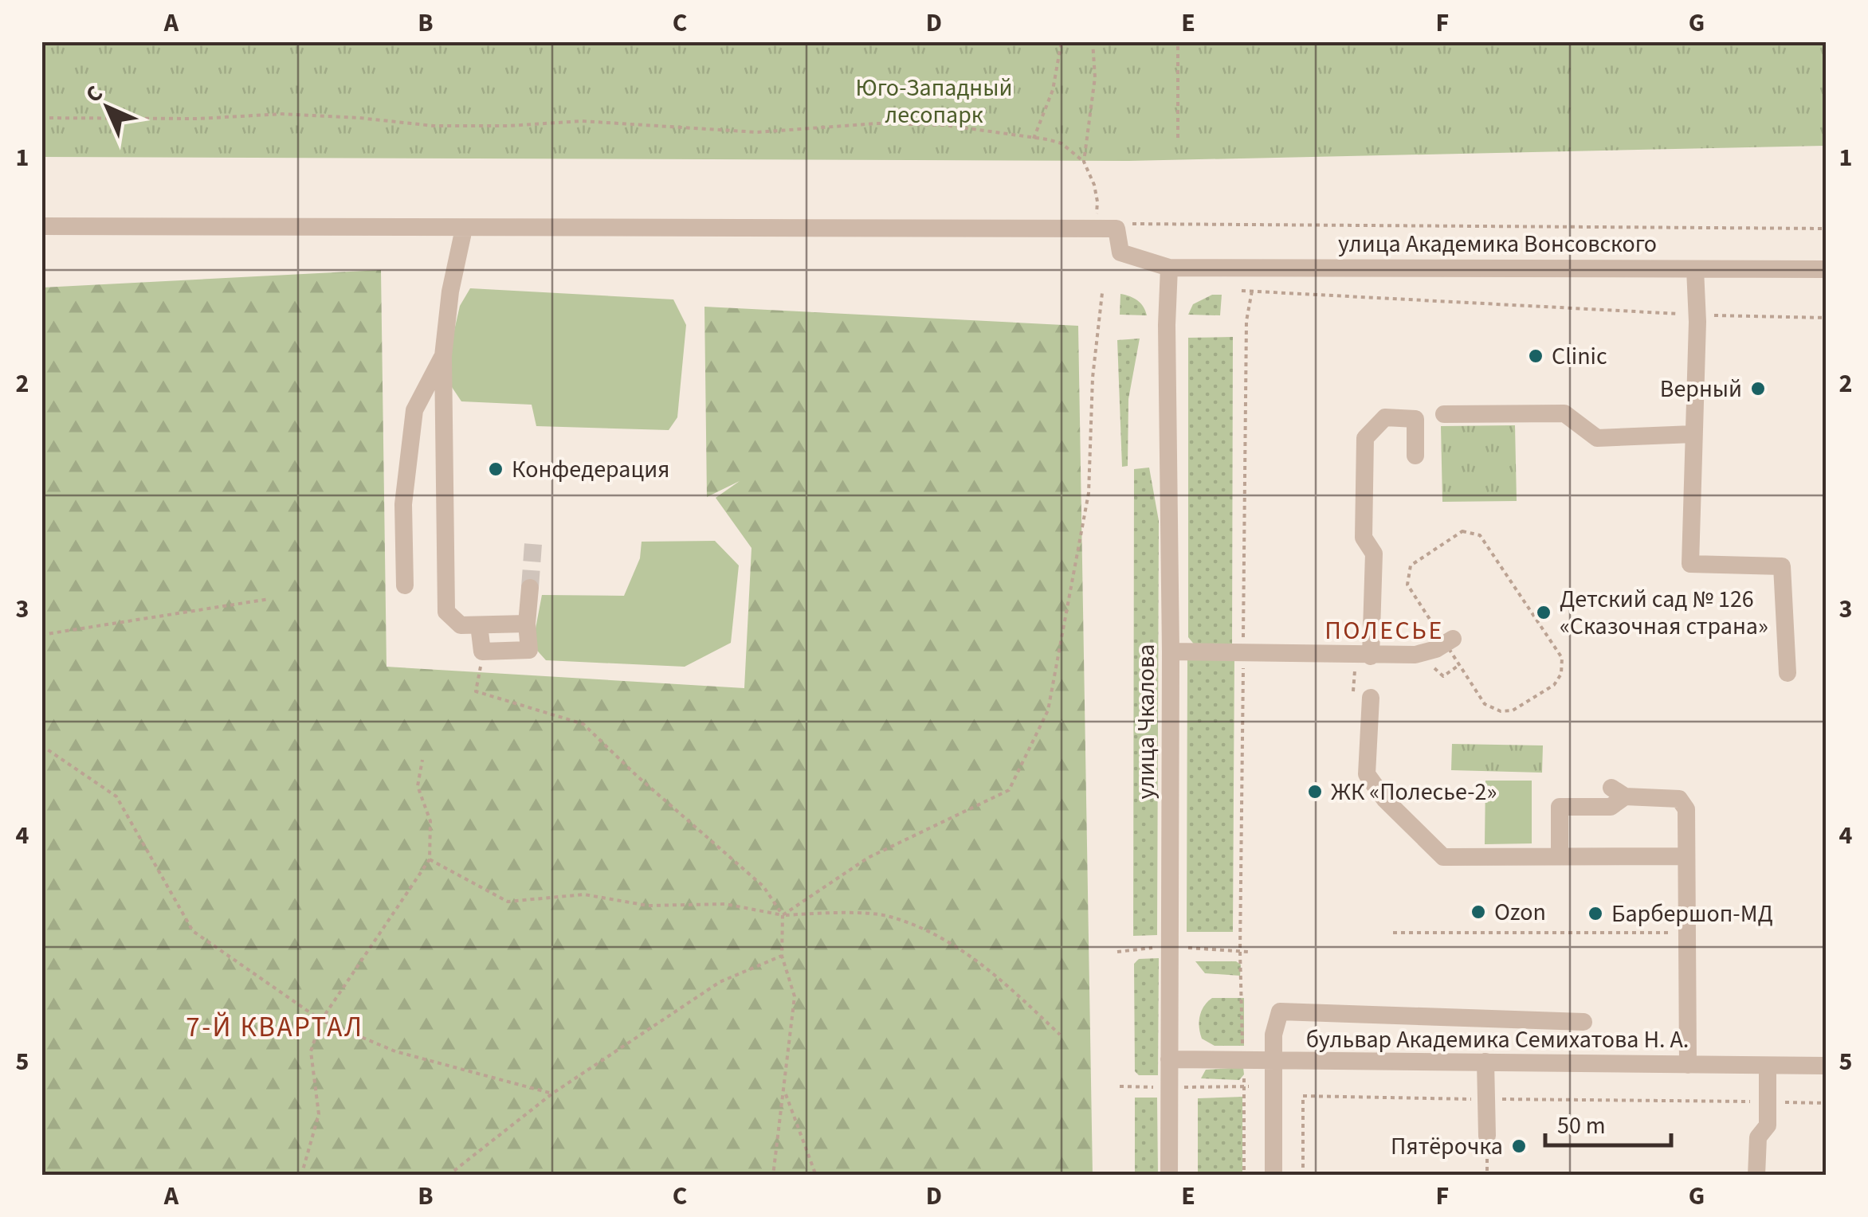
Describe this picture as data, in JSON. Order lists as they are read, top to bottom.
{
  "streets": {
    "street": ["улица Академика Вонсовского", "улица Чкалова", "бульвар Академика Семихатова Н. А."]
  },
  "crossings": [
    ["улица Академика Вонсовского", "улица Чкалова"],
    ["улица Чкалова", "бульвар Академика Семихатова Н. А."]
  ],
  "districts": ["ПОЛЕСЬЕ", "7-Й КВАРТАЛ"],
  "parks": ["Юго-Западный лесопарк"],
  "places": [
    "Clinic",
    "Верный",
    "Конфедерация",
    "Детский сад № 126 «Сказочная страна»",
    "ЖК «Полесье-2»",
    "Ozon",
    "Барбершоп-МД",
    "Пятёрочка"
  ],
  "scale_bar": "50 m",
  "north": "top left",
  "grid": {
    "columns": [
      "A",
      "B",
      "C",
      "D",
      "E",
      "F",
      "G"
    ],
    "rows": [
      "1",
      "2",
      "3",
      "4",
      "5"
    ]
  }
}
